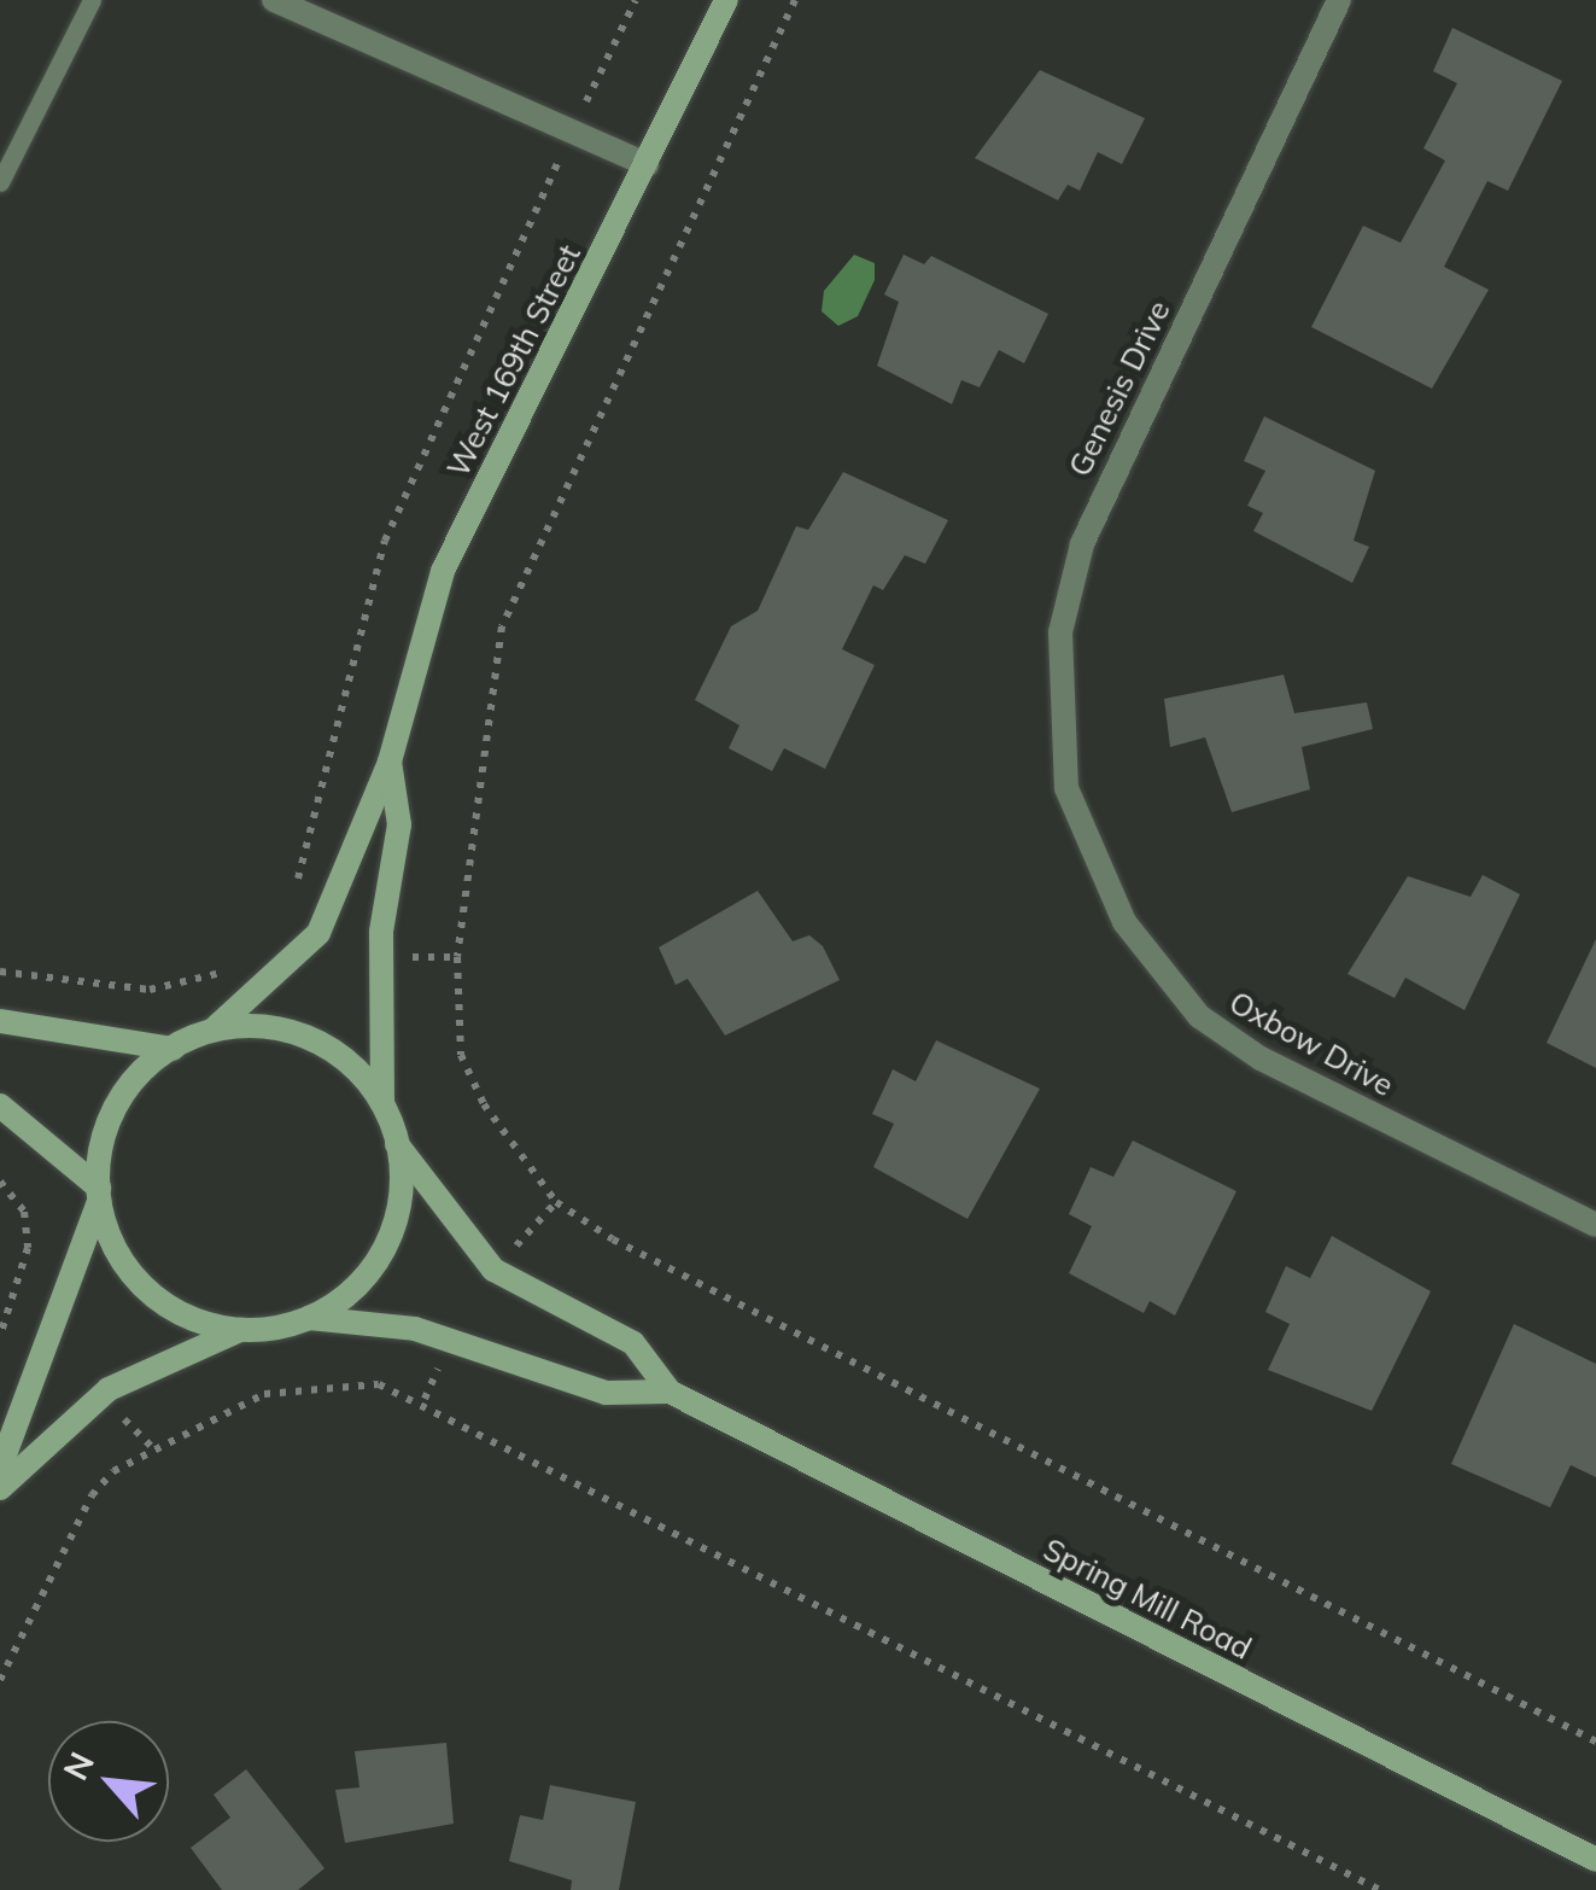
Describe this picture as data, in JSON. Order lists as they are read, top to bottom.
{
  "streets": {
    "street": [
      "West 169th Street",
      "Genesis Drive",
      "Oxbow Drive",
      "Spring Mill Road"
    ]
  },
  "crossings": [
    ["West 169th Street", "Spring Mill Road"],
    ["Genesis Drive", "Oxbow Drive"]
  ],
  "north": "top left"
}
